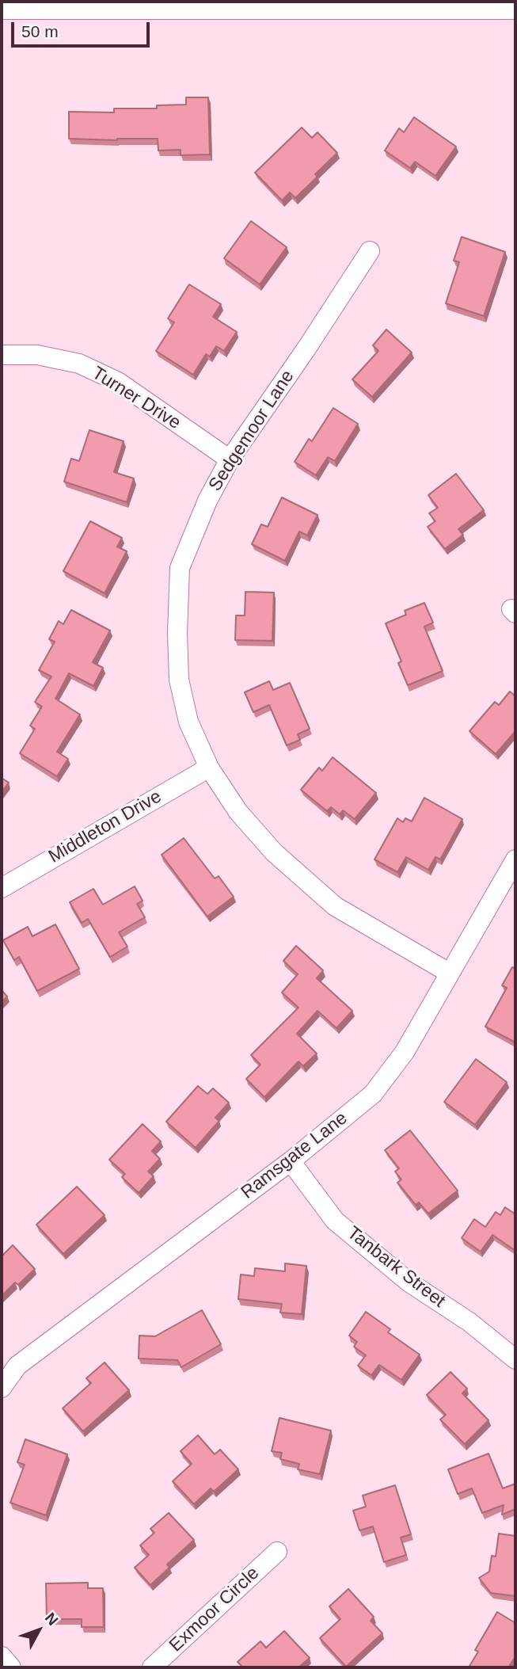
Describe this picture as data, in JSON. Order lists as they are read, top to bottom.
{
  "streets": {
    "street": [
      "Turner Drive",
      "Sedgemoor Lane",
      "Middleton Drive",
      "Ramsgate Lane",
      "Tanbark Street",
      "Exmoor Circle"
    ]
  },
  "crossings": [
    ["Turner Drive", "Sedgemoor Lane"],
    ["Sedgemoor Lane", "Middleton Drive"],
    ["Sedgemoor Lane", "Ramsgate Lane"],
    ["Ramsgate Lane", "Tanbark Street"]
  ],
  "scale_bar": "50 m",
  "north": "top right"
}
